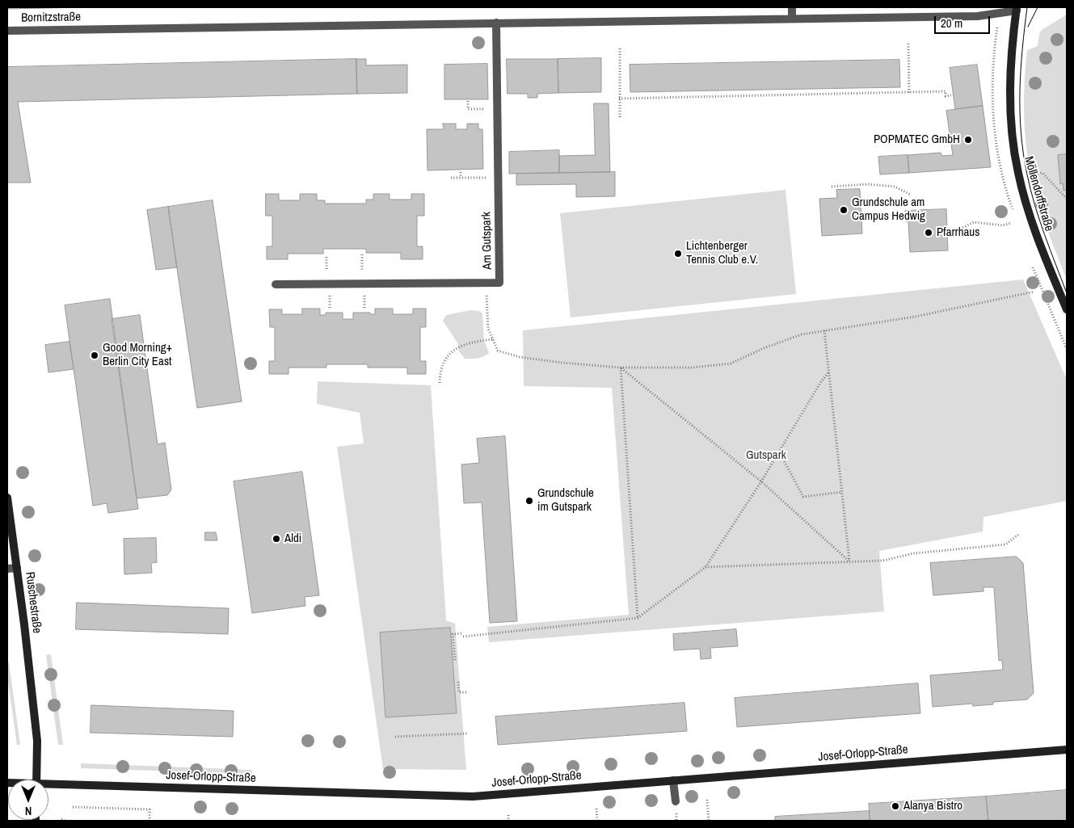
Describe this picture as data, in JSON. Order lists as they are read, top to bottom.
{
  "streets": {
    "street": [
      "Bornitzstraße",
      "Möllendorffstraße",
      "Am Gutspark",
      "Ruschestraße",
      "Josef-Orlopp-Straße"
    ]
  },
  "crossings": [
    ["Bornitzstraße", "Möllendorffstraße"],
    ["Bornitzstraße", "Am Gutspark"]
  ],
  "parks": ["Gutspark"],
  "places": [
    "POPMATEC GmbH",
    "Grundschule am Campus Hedwig",
    "Pfarrhaus",
    "Lichtenberger Tennis Club e.V.",
    "Good Morning+ Berlin City East",
    "Grundschule im Gutspark",
    "Aldi",
    "Alanya Bistro"
  ],
  "scale_bar": "20 m",
  "north": "bottom"
}
